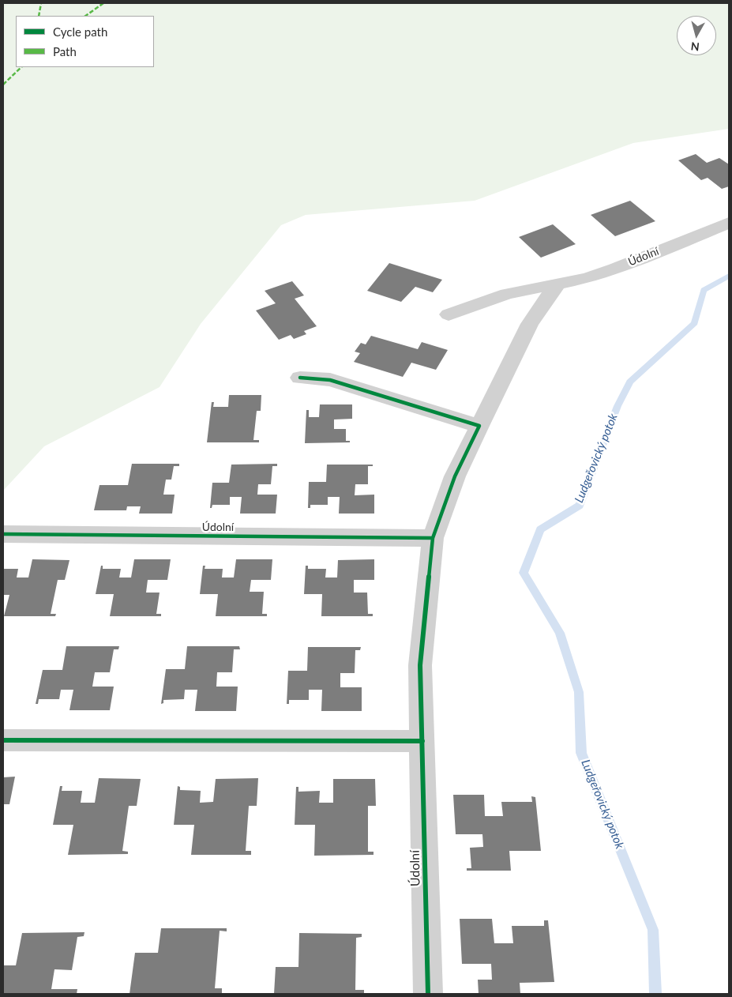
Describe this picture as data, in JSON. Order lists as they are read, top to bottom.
{
  "streets": {
    "street": ["Údolní"]
  },
  "water": ["Ludgeřovický potok"],
  "legend": ["Cycle path", "Path"],
  "north": "bottom"
}
